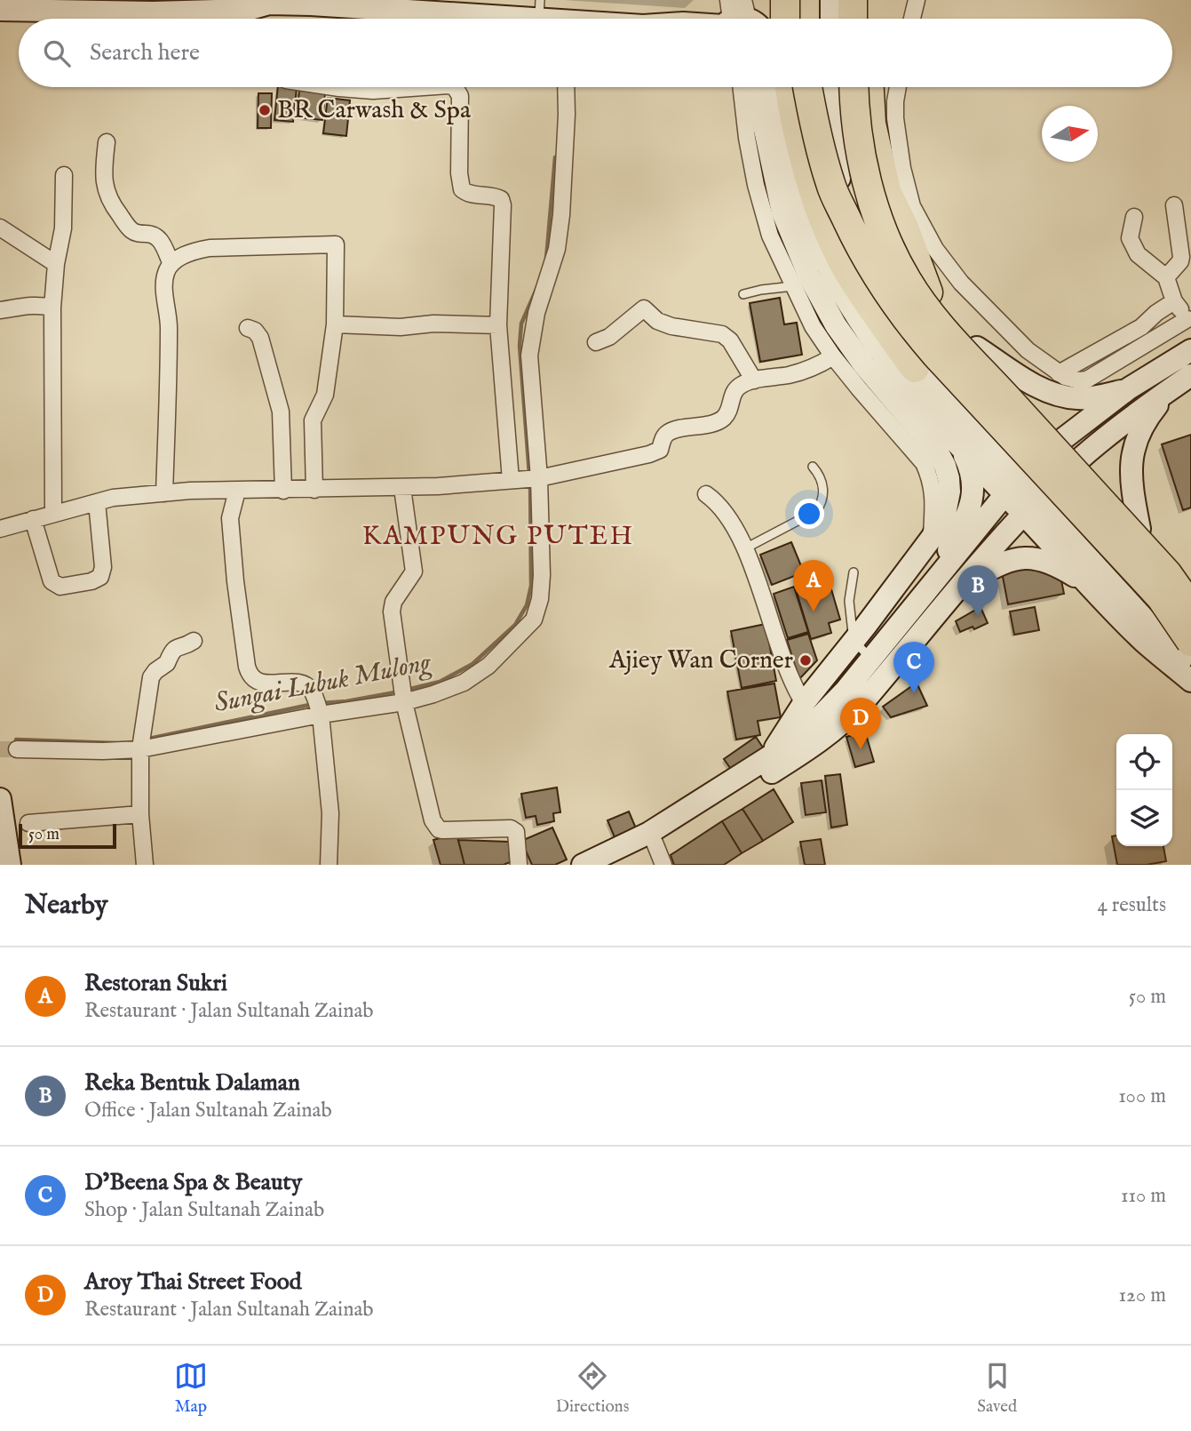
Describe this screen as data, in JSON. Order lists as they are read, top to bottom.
{
  "districts": ["KAMPUNG PUTEH"],
  "water": ["Sungai Lubuk Mulong"],
  "places": ["BR Carwash & Spa", "Ajiey Wan Corner"],
  "scale_bar": "50 m",
  "north": "right",
  "page": {
    "search": "Search here",
    "pins": [
      "A",
      "B",
      "C",
      "D"
    ],
    "scale": "50 m",
    "heading": ["Nearby", "4 results"],
    "list": [
      {
        "mark": "A",
        "name": "Restoran Sukri",
        "note": "Restaurant · Jalan Sultanah Zainab",
        "value": "50 m"
      },
      {
        "mark": "B",
        "name": "Reka Bentuk Dalaman",
        "note": "Office · Jalan Sultanah Zainab",
        "value": "100 m"
      },
      {
        "mark": "C",
        "name": "D’Beena Spa & Beauty",
        "note": "Shop · Jalan Sultanah Zainab",
        "value": "110 m"
      },
      {
        "mark": "D",
        "name": "Aroy Thai Street Food",
        "note": "Restaurant · Jalan Sultanah Zainab",
        "value": "120 m"
      }
    ],
    "nav": ["Map", "Directions", "Saved"]
  }
}
